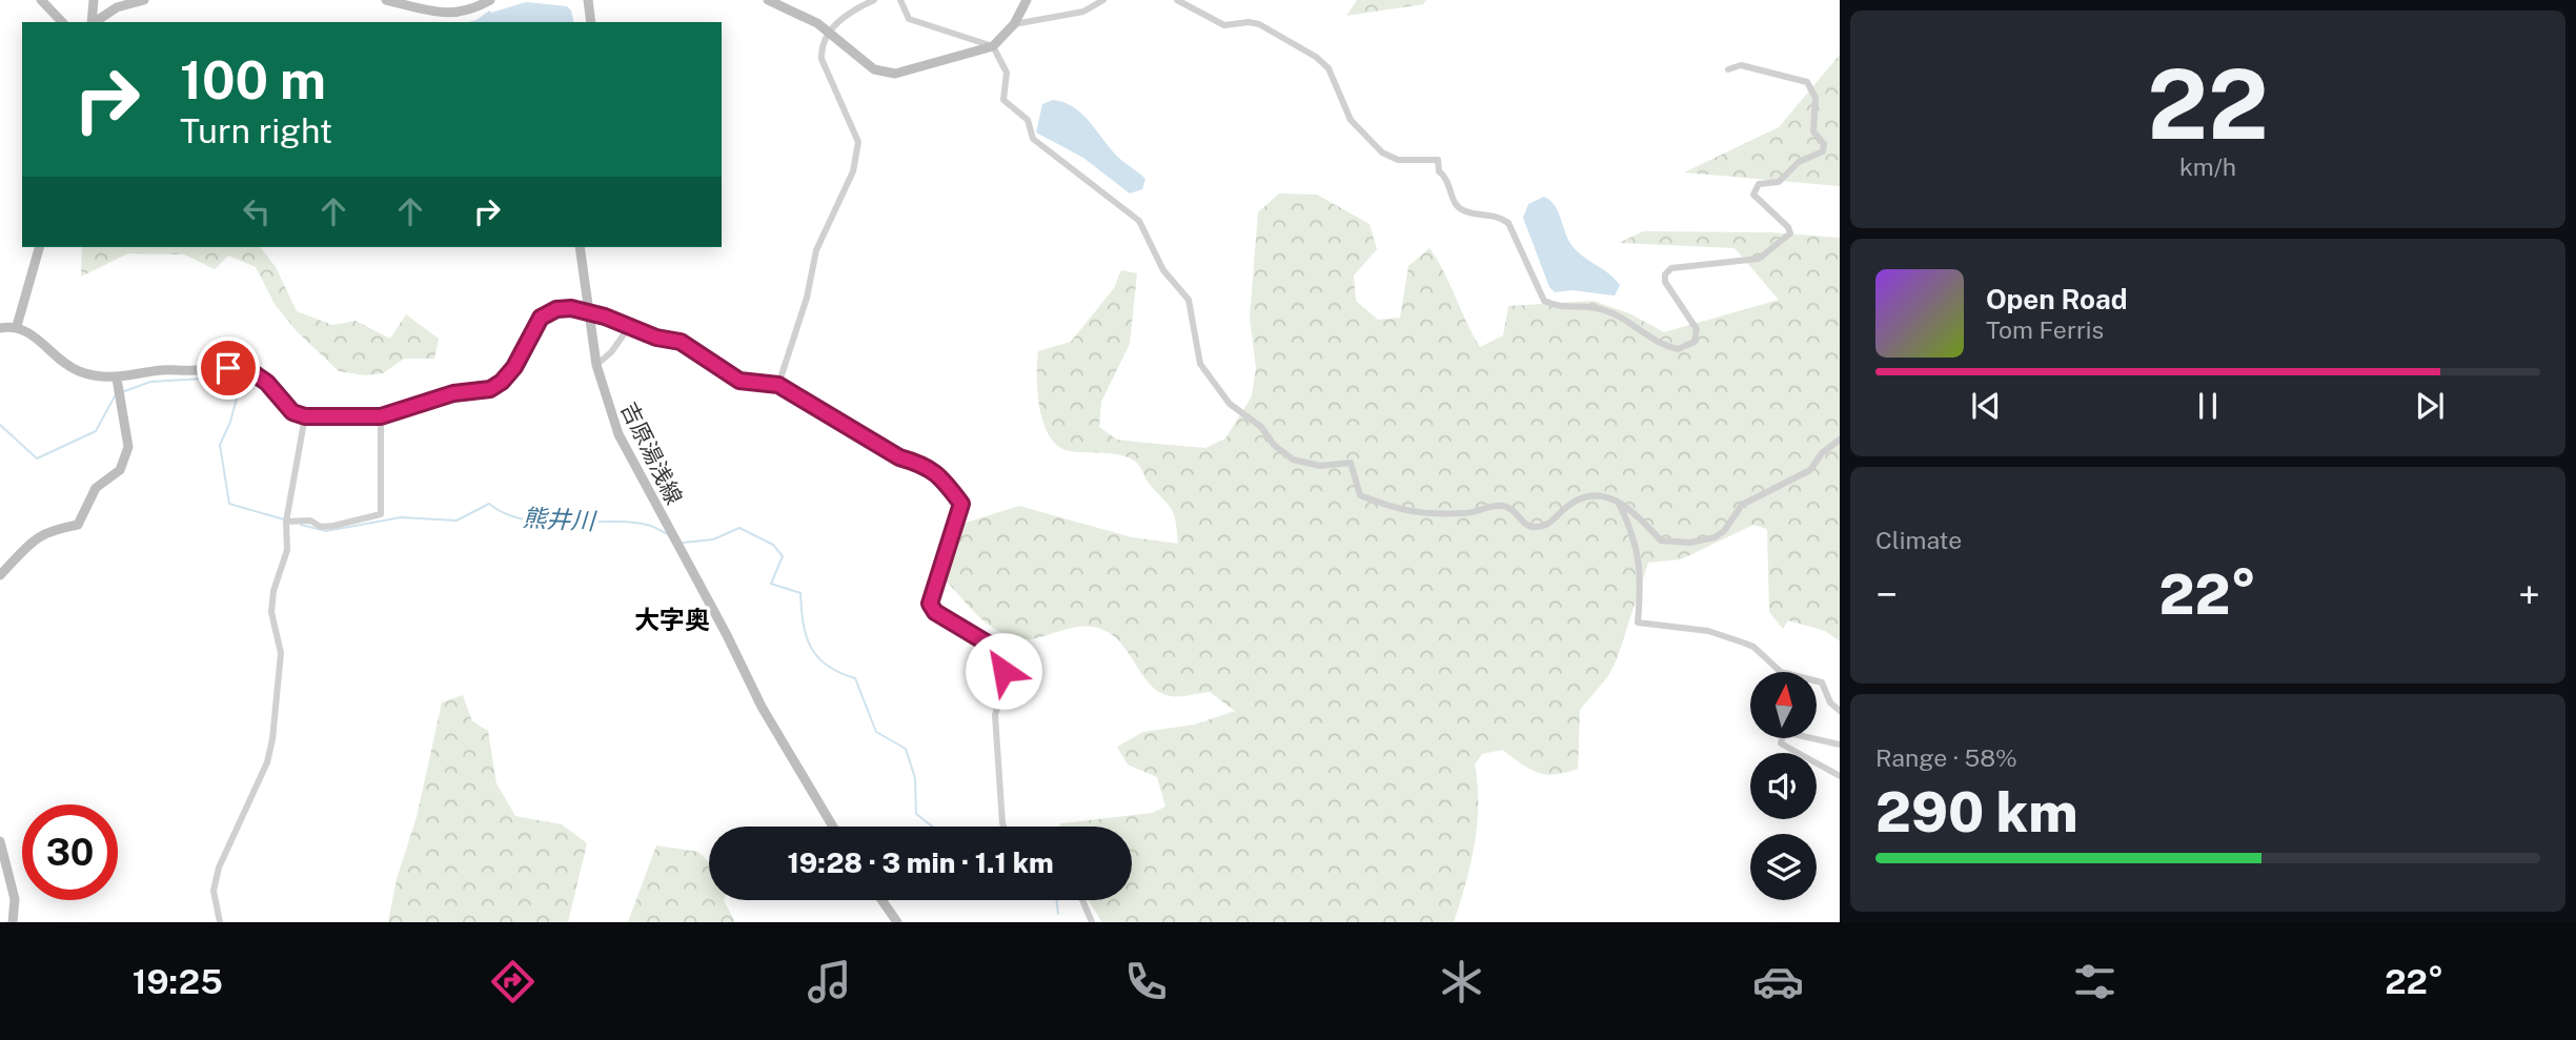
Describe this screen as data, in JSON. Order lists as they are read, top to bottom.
{
  "streets": {
    "main road": ["吉原湯浅線"]
  },
  "districts": ["大字奥"],
  "water": ["熊井川"],
  "north": "top",
  "page": {
    "tile": [
      ["22", "km/h"],
      "Climate",
      ["Range · 58%", "290 km"]
    ],
    "turn": ["100 m", "Turn right"],
    "song": ["Open Road", "Tom Ferris"],
    "heat": ["−", "22°", "+"],
    "limit": "30",
    "trip": "19:28 · 3 min · 1.1 km",
    "tabs": ["19:25", "22°"]
  }
}
